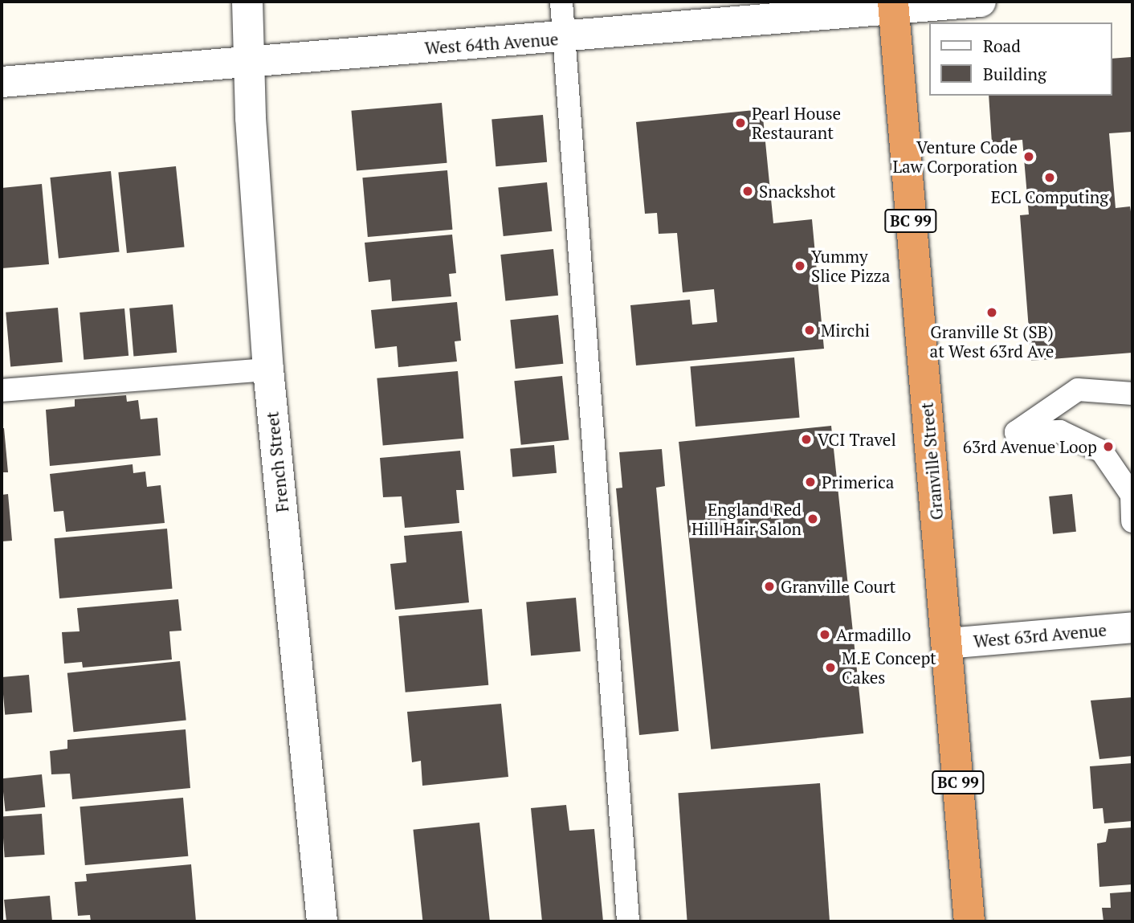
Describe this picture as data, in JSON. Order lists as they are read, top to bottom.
{
  "streets": {
    "highway": ["BC 99", "Granville Street"],
    "street": ["West 64th Avenue", "French Street", "West 63rd Avenue"]
  },
  "crossings": [
    ["West 64th Avenue", "Granville Street"],
    ["West 64th Avenue", "French Street"],
    ["Granville Street", "West 63rd Avenue"]
  ],
  "places": [
    "Pearl House Restaurant",
    "Venture Code Law Corporation",
    "ECL Computing",
    "Snackshot",
    "Yummy Slice Pizza",
    "Granville St (SB) at West 63rd Ave",
    "Mirchi",
    "VCI Travel",
    "63rd Avenue Loop",
    "Primerica",
    "England Red Hill Hair Salon",
    "Granville Court",
    "Armadillo",
    "M.E Concept Cakes"
  ],
  "legend": ["Road", "Building"]
}
